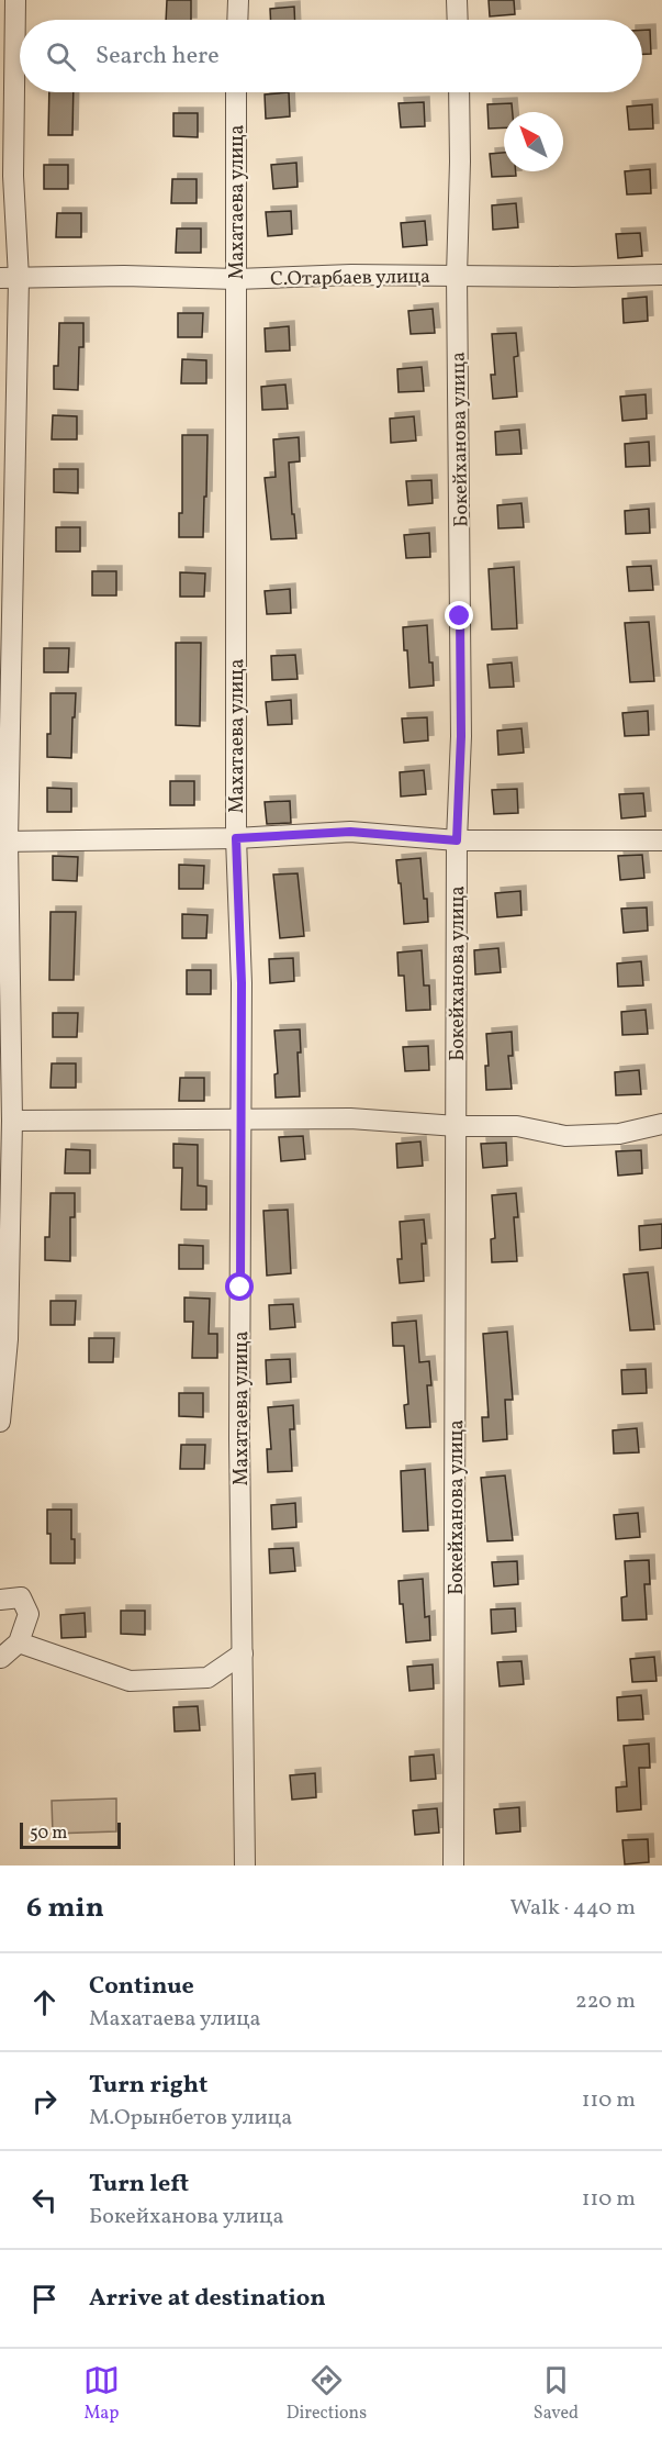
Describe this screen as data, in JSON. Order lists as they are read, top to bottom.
{
  "streets": {
    "street": ["Махатаева улица", "С.Отарбаев улица", "Бокейханова улица"]
  },
  "crossings": [
    ["Махатаева улица", "С.Отарбаев улица"],
    ["С.Отарбаев улица", "Бокейханова улица"]
  ],
  "scale_bar": "50 m",
  "north": "top left",
  "page": {
    "search": "Search here",
    "scale": "50 m",
    "heading": ["6 min", "Walk · 440 m"],
    "list": [
      ["Continue", "Махатаева улица", "220 m"],
      ["Turn right", "М.Орынбетов улица", "110 m"],
      ["Turn left", "Бокейханова улица", "110 m"],
      "Arrive at destination"
    ],
    "nav": ["Map", "Directions", "Saved"]
  }
}
